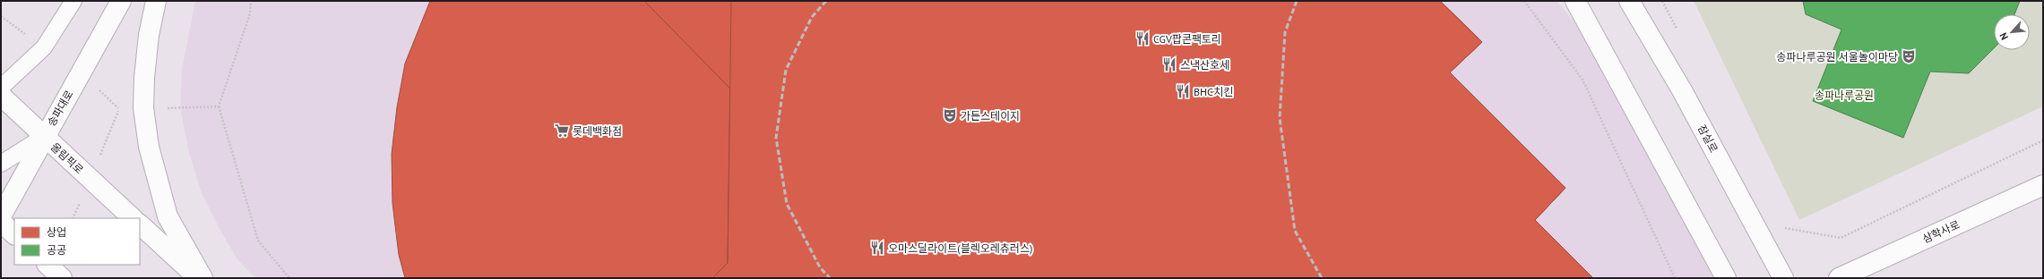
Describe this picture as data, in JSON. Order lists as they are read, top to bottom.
{
  "streets": {
    "main road": [
      "송파대로",
      "잠실로",
      "올림픽로",
      "삼학사로"
    ]
  },
  "crossings": [
    ["송파대로", "올림픽로"]
  ],
  "parks": ["송파나루공원"],
  "places": {
    "restaurant": [
      "CGV팝콘팩토리",
      "스낵산호세",
      "BHC치킨",
      "오마스딜라이트(블렉오레츄러스)"
    ],
    "theatre": ["송파나루공원 서울놀이마당", "가든스테이지"],
    "supermarket": ["롯데백화점"]
  },
  "legend": ["상업", "공공"],
  "north": "bottom left"
}
